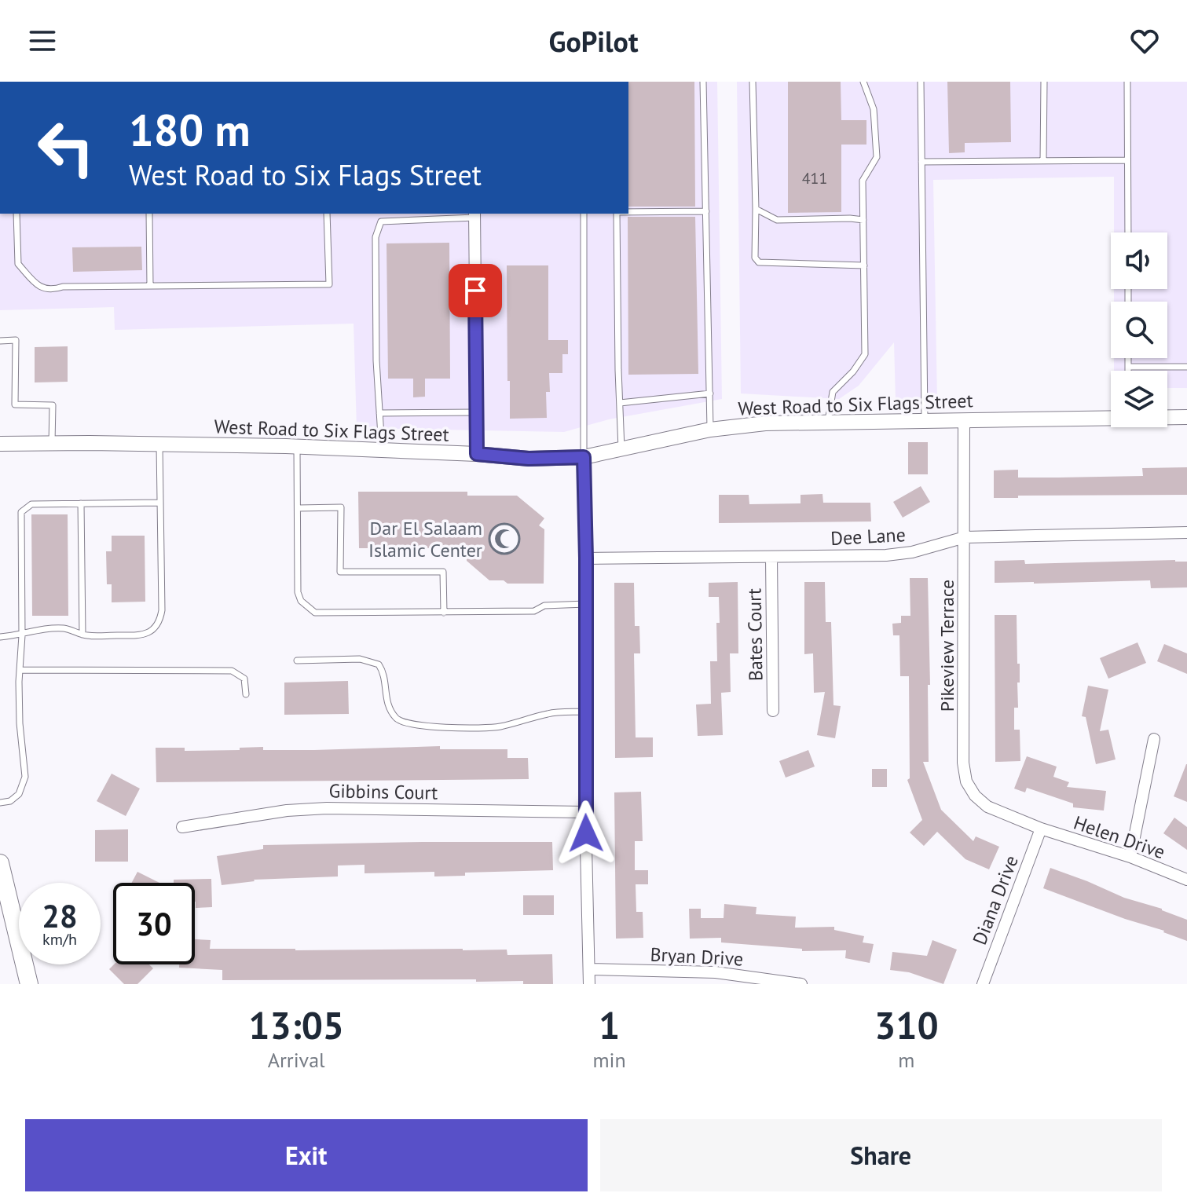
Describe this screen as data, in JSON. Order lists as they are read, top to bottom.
{
  "streets": {
    "street": [
      "West Road to Six Flags Street",
      "Dee Lane",
      "Bates Court",
      "Pikeview Terrace",
      "Gibbins Court",
      "Helen Drive",
      "Diana Drive",
      "Bryan Drive"
    ]
  },
  "crossings": [
    ["West Road to Six Flags Street", "Pikeview Terrace"],
    ["Dee Lane", "Bates Court"],
    ["Dee Lane", "Pikeview Terrace"],
    ["Pikeview Terrace", "Helen Drive"],
    ["Pikeview Terrace", "Diana Drive"],
    ["Helen Drive", "Diana Drive"]
  ],
  "places": {
    "mosque": ["Dar El Salaam Islamic Center"]
  },
  "house_numbers": ["411"],
  "page": {
    "header": "GoPilot",
    "turn": ["180 m", "West Road to Six Flags Street"],
    "speed": "28 km/h",
    "limit": "30",
    "eta": [
      "13:05",
      "Arrival",
      "1",
      "min",
      "310",
      "m"
    ],
    "buttons": ["Exit", "Share"]
  }
}
